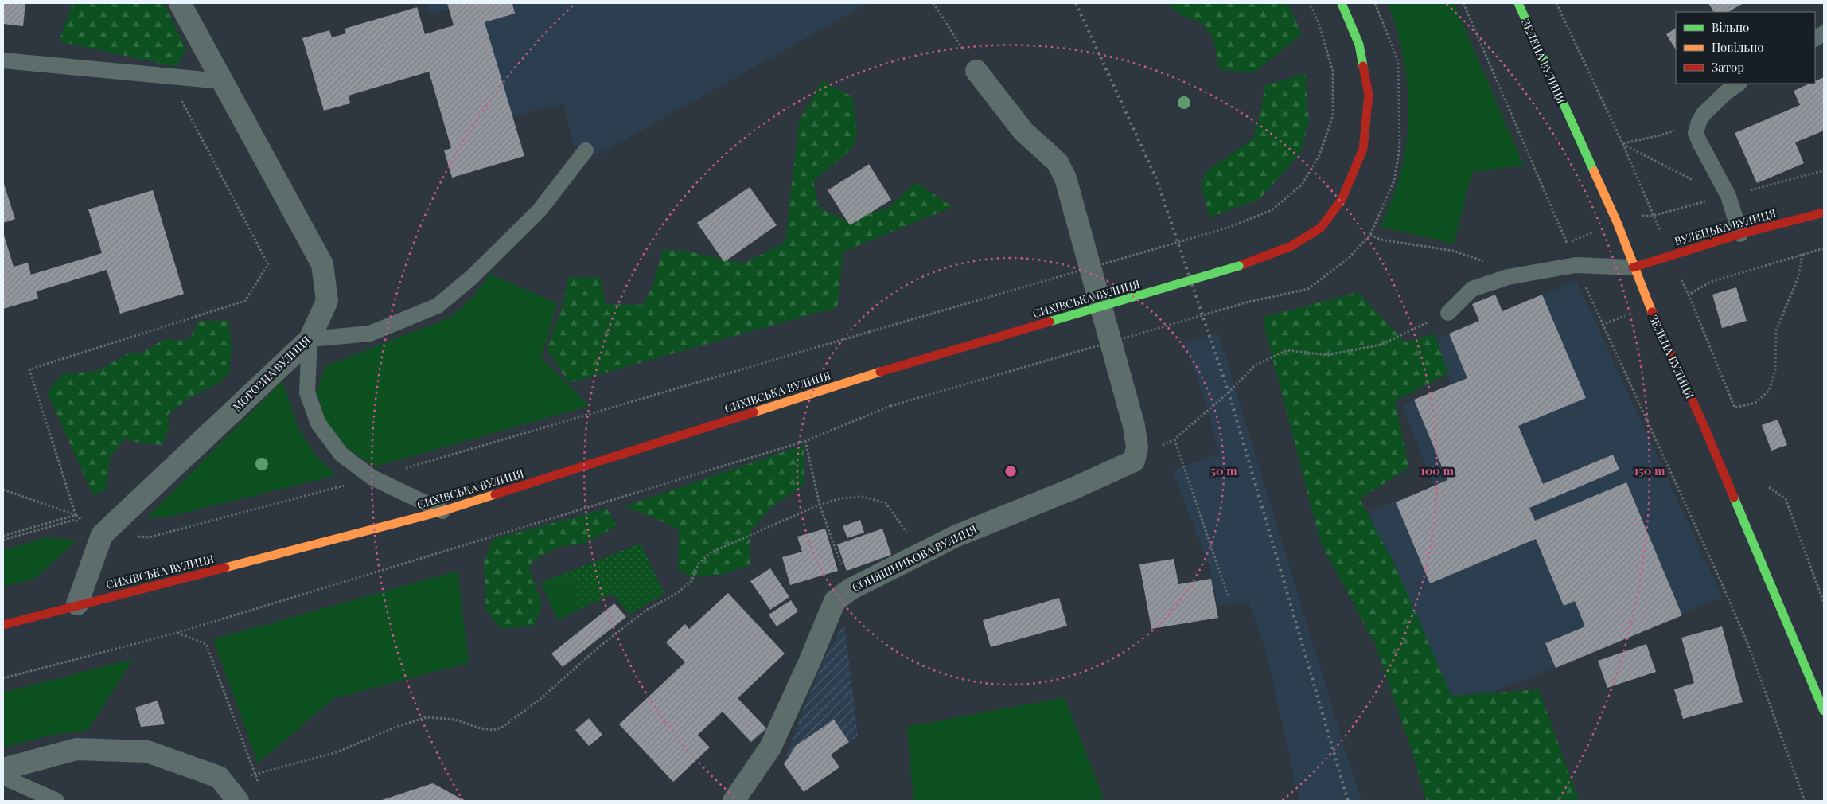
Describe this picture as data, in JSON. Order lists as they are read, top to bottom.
{
  "streets": {
    "main road": ["ЗЕЛЕНА ВУЛИЦЯ", "ВУЛЕЦЬКА ВУЛИЦЯ", "СИХІВСЬКА ВУЛИЦЯ"],
    "street": ["МОРОЗНА ВУЛИЦЯ", "СОНЯШНИКОВА ВУЛИЦЯ"]
  },
  "crossings": [
    ["ЗЕЛЕНА ВУЛИЦЯ", "ВУЛЕЦЬКА ВУЛИЦЯ"],
    ["СИХІВСЬКА ВУЛИЦЯ", "МОРОЗНА ВУЛИЦЯ"]
  ],
  "legend": ["Вільно", "Повільно", "Затор"],
  "rings": ["50 m", "100 m", "150 m"]
}
